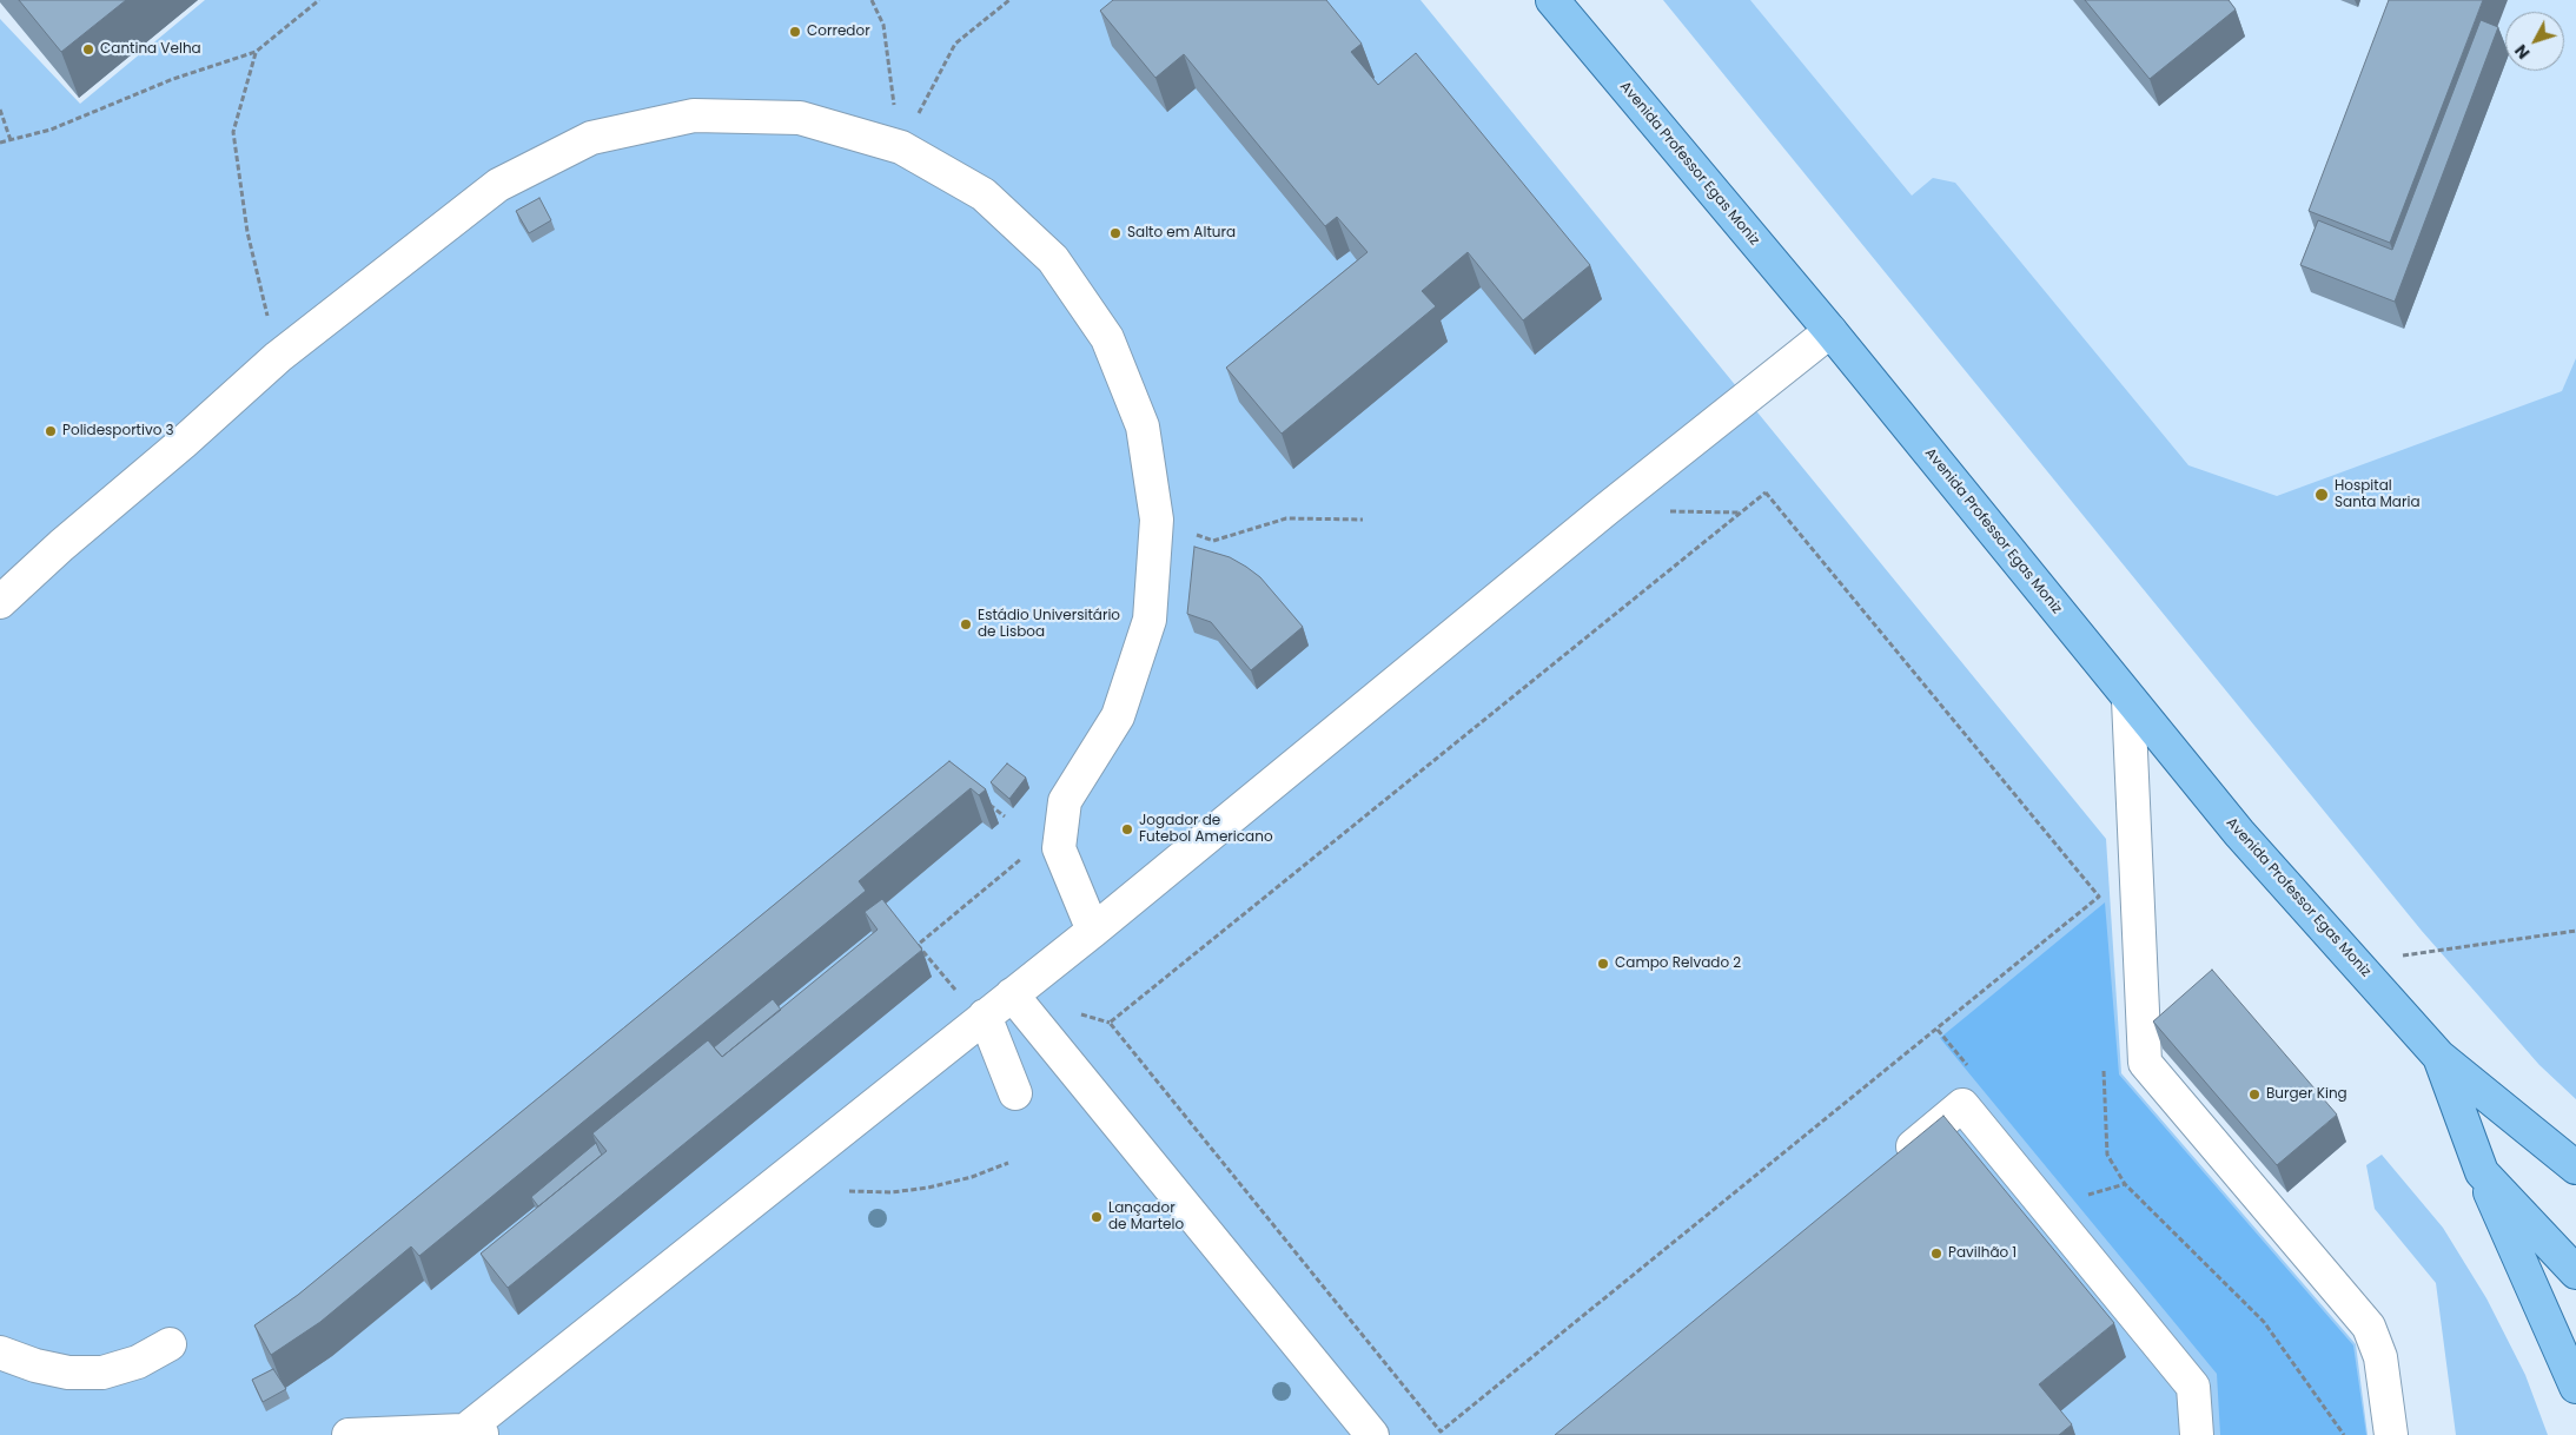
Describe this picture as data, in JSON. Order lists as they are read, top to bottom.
{
  "streets": {
    "main road": ["Avenida Professor Egas Moniz"]
  },
  "places": [
    "Corredor",
    "Cantina Velha",
    "Salto em Altura",
    "Polidesportivo 3",
    "Hospital Santa Maria",
    "Estádio Universitário de Lisboa",
    "Jogador de Futebol Americano",
    "Campo Relvado 2",
    "Burger King",
    "Lançador de Martelo",
    "Pavilhão 1"
  ],
  "north": "bottom left"
}
